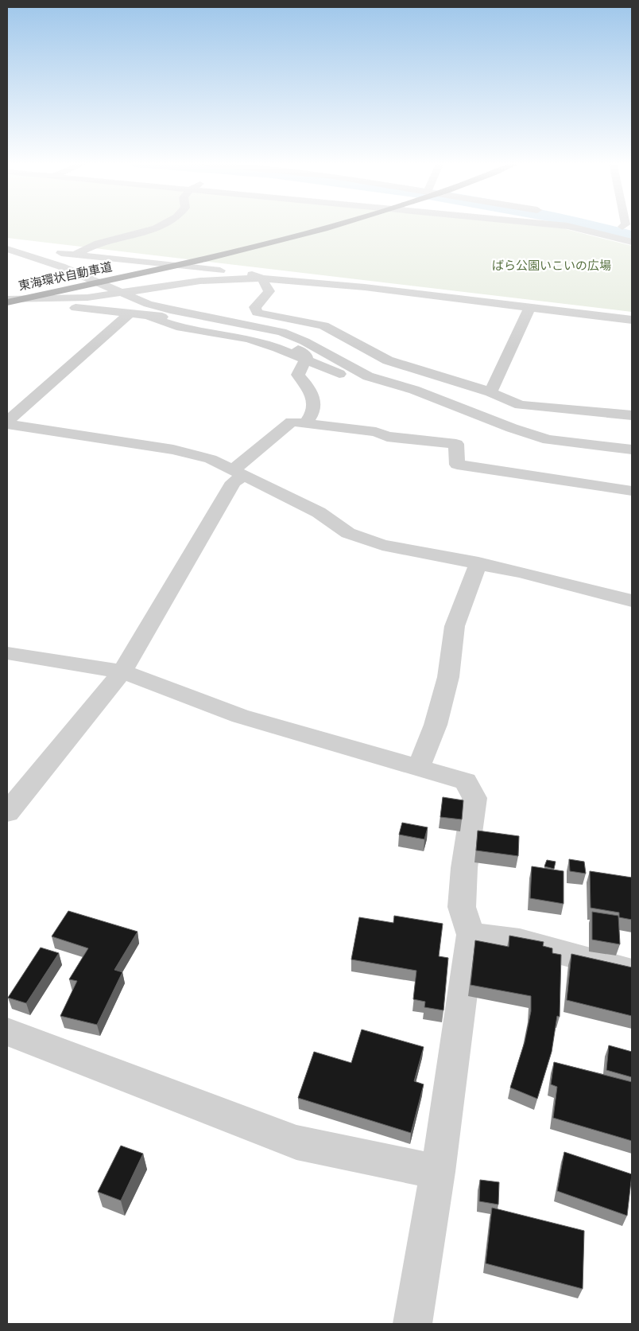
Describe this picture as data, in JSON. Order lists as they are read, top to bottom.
{
  "streets": {
    "highway": ["東海環状自動車道"]
  },
  "parks": ["ばら公園いこいの広場"]
}
